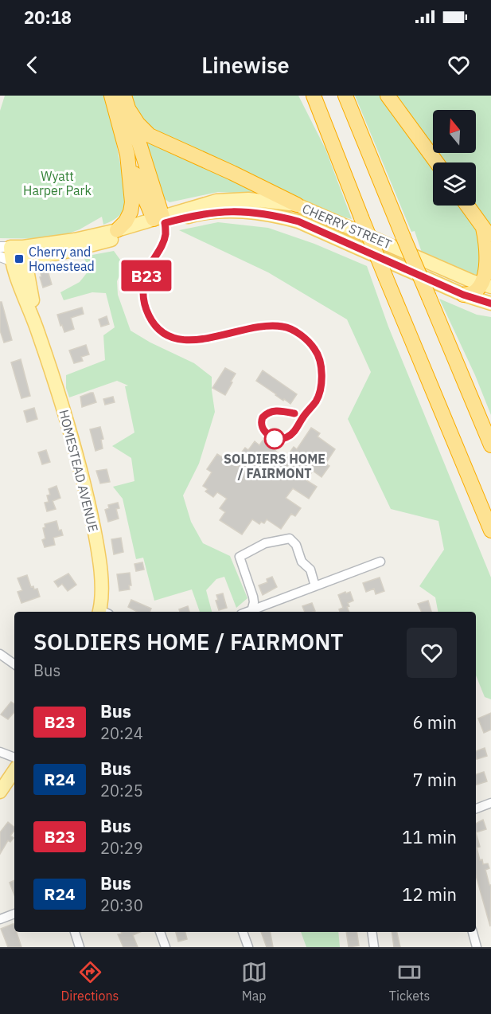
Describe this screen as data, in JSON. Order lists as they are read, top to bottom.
{
  "streets": {
    "main road": ["CHERRY STREET", "HOMESTEAD AVENUE"]
  },
  "crossings": [
    ["CHERRY STREET", "HOMESTEAD AVENUE"]
  ],
  "parks": ["Wyatt Harper Park"],
  "places": {
    "transit": ["Cherry and Homestead"],
    "other": ["SOLDIERS HOME / FAIRMONT"]
  },
  "lines": ["bus line B23"],
  "north": "top",
  "page": {
    "status": "20:18",
    "header": "Linewise",
    "on_map": "B23",
    "heading": ["SOLDIERS HOME / FAIRMONT", "Bus"],
    "list": [
      {
        "mark": "B23",
        "name": "Bus",
        "note": "20:24",
        "value": "6 min"
      },
      {
        "mark": "R24",
        "name": "Bus",
        "note": "20:25",
        "value": "7 min"
      },
      {
        "mark": "B23",
        "name": "Bus",
        "note": "20:29",
        "value": "11 min"
      },
      {
        "mark": "R24",
        "name": "Bus",
        "note": "20:30",
        "value": "12 min"
      }
    ],
    "tabs": ["Directions", "Map", "Tickets"]
  }
}
